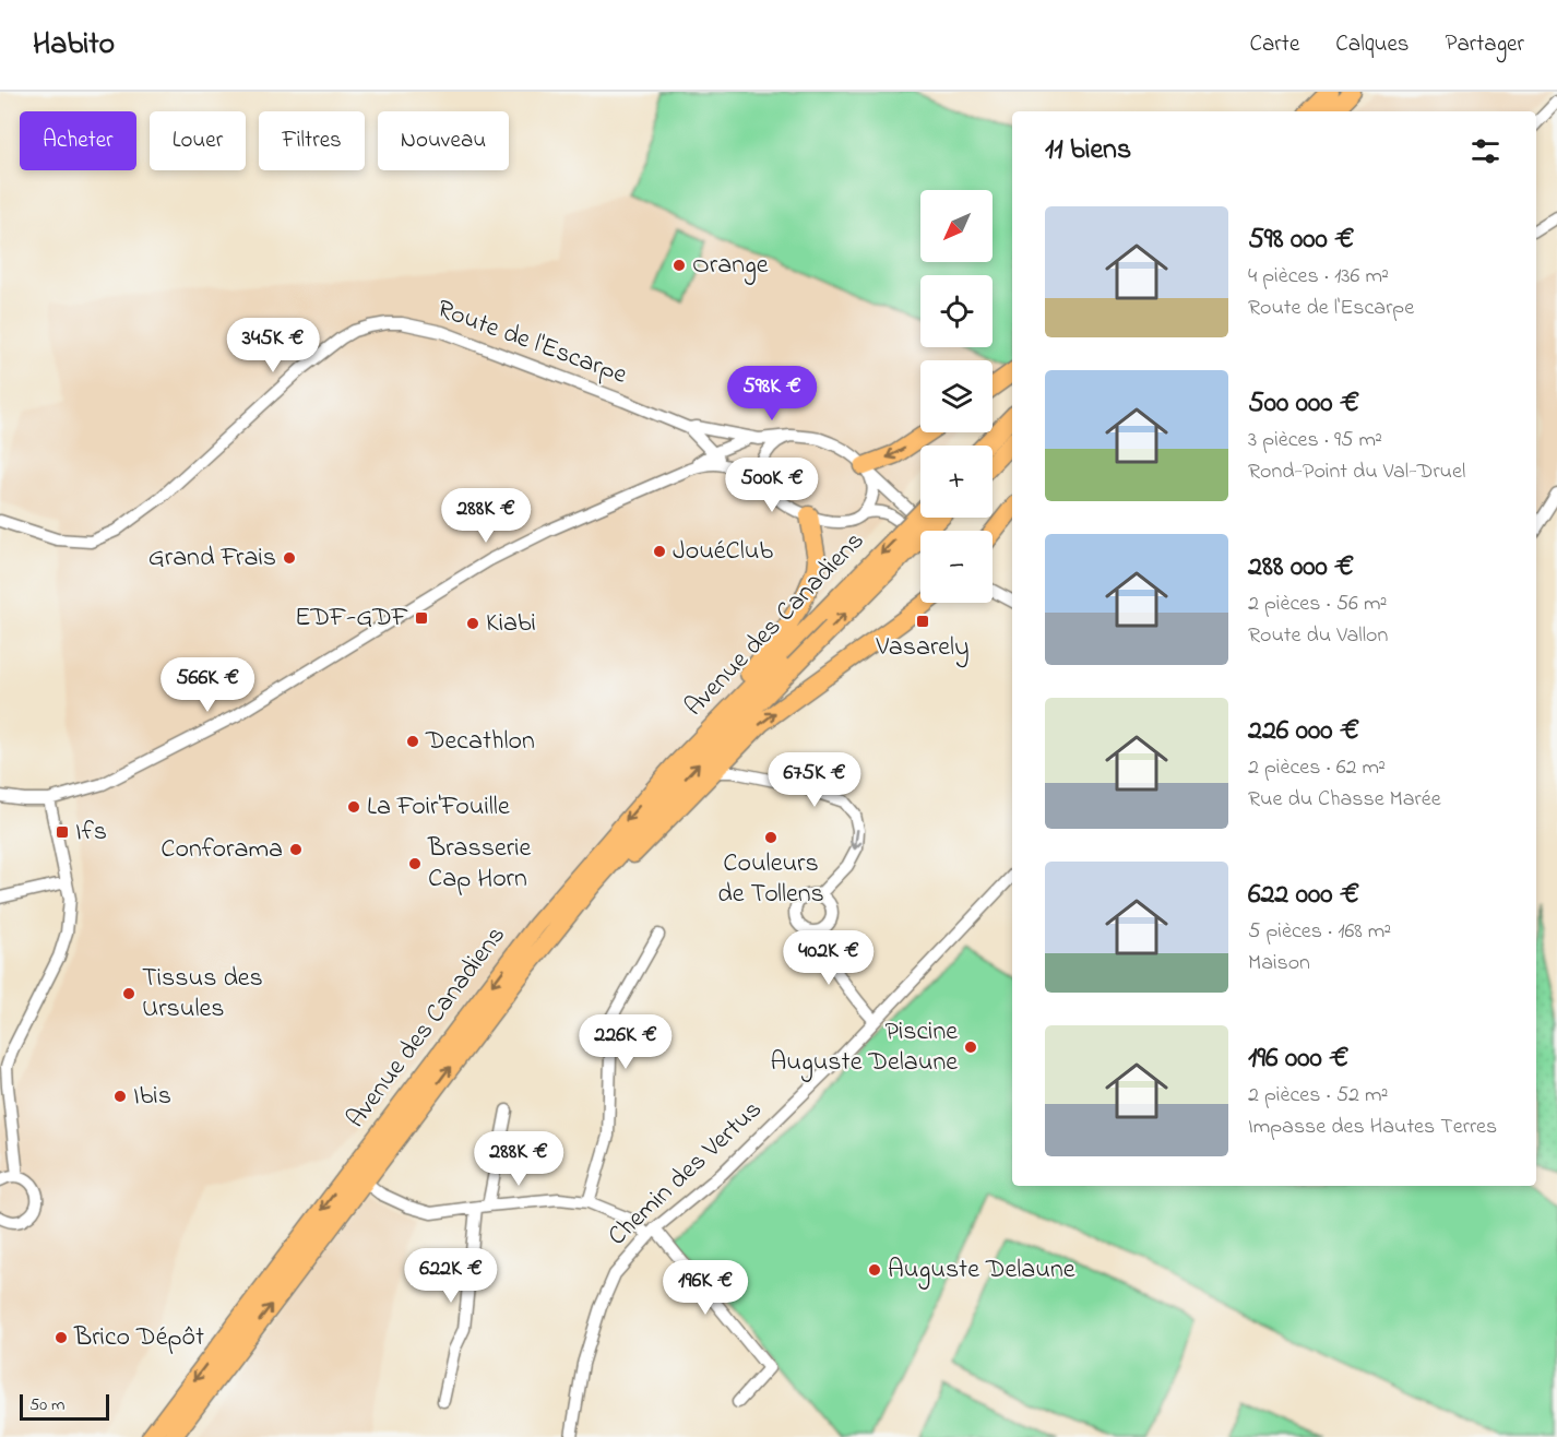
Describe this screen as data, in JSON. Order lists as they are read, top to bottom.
{
  "streets": {
    "main road": ["Avenue des Canadiens"],
    "street": ["Route de l'Escarpe", "Chemin des Vertus"]
  },
  "places": {
    "other": [
      "Orange",
      "JouéClub",
      "Grand Frais",
      "Kiabi",
      "Decathlon",
      "La Foir'Fouille",
      "Couleurs de Tollens",
      "Conforama",
      "Brasserie Cap Horn",
      "Tissus des Ursules",
      "Piscine Auguste Delaune",
      "Ibis",
      "Auguste Delaune",
      "Brico Dépôt"
    ],
    "transit": ["EDF-GDF", "Vasarely", "Ifs"]
  },
  "scale_bar": "50 m",
  "north": "bottom left",
  "page": {
    "header": "Habito",
    "nav": ["Carte", "Calques", "Partager"],
    "chip": [
      "Acheter",
      "Louer",
      "Filtres",
      "Nouveau"
    ],
    "heading": "11 biens",
    "map_buttons": ["+", "−"],
    "list": [
      {
        "name": "598 000 €",
        "note": "4 pièces · 136 m² · Route de l'Escarpe"
      },
      {
        "name": "500 000 €",
        "note": "3 pièces · 95 m² · Rond-Point du Val-Druel"
      },
      {
        "name": "288 000 €",
        "note": "2 pièces · 56 m² · Route du Vallon"
      },
      {
        "name": "226 000 €",
        "note": "2 pièces · 62 m² · Rue du Chasse Marée"
      },
      {
        "name": "622 000 €",
        "note": "5 pièces · 168 m² · Maison"
      },
      {
        "name": "196 000 €",
        "note": "2 pièces · 52 m² · Impasse des Hautes Terres"
      }
    ],
    "price": [
      "345K €",
      "598K €",
      "500K €",
      "288K €",
      "566K €",
      "675K €",
      "402K €",
      "226K €",
      "288K €",
      "622K €",
      "196K €"
    ],
    "scale": "50 m"
  }
}
